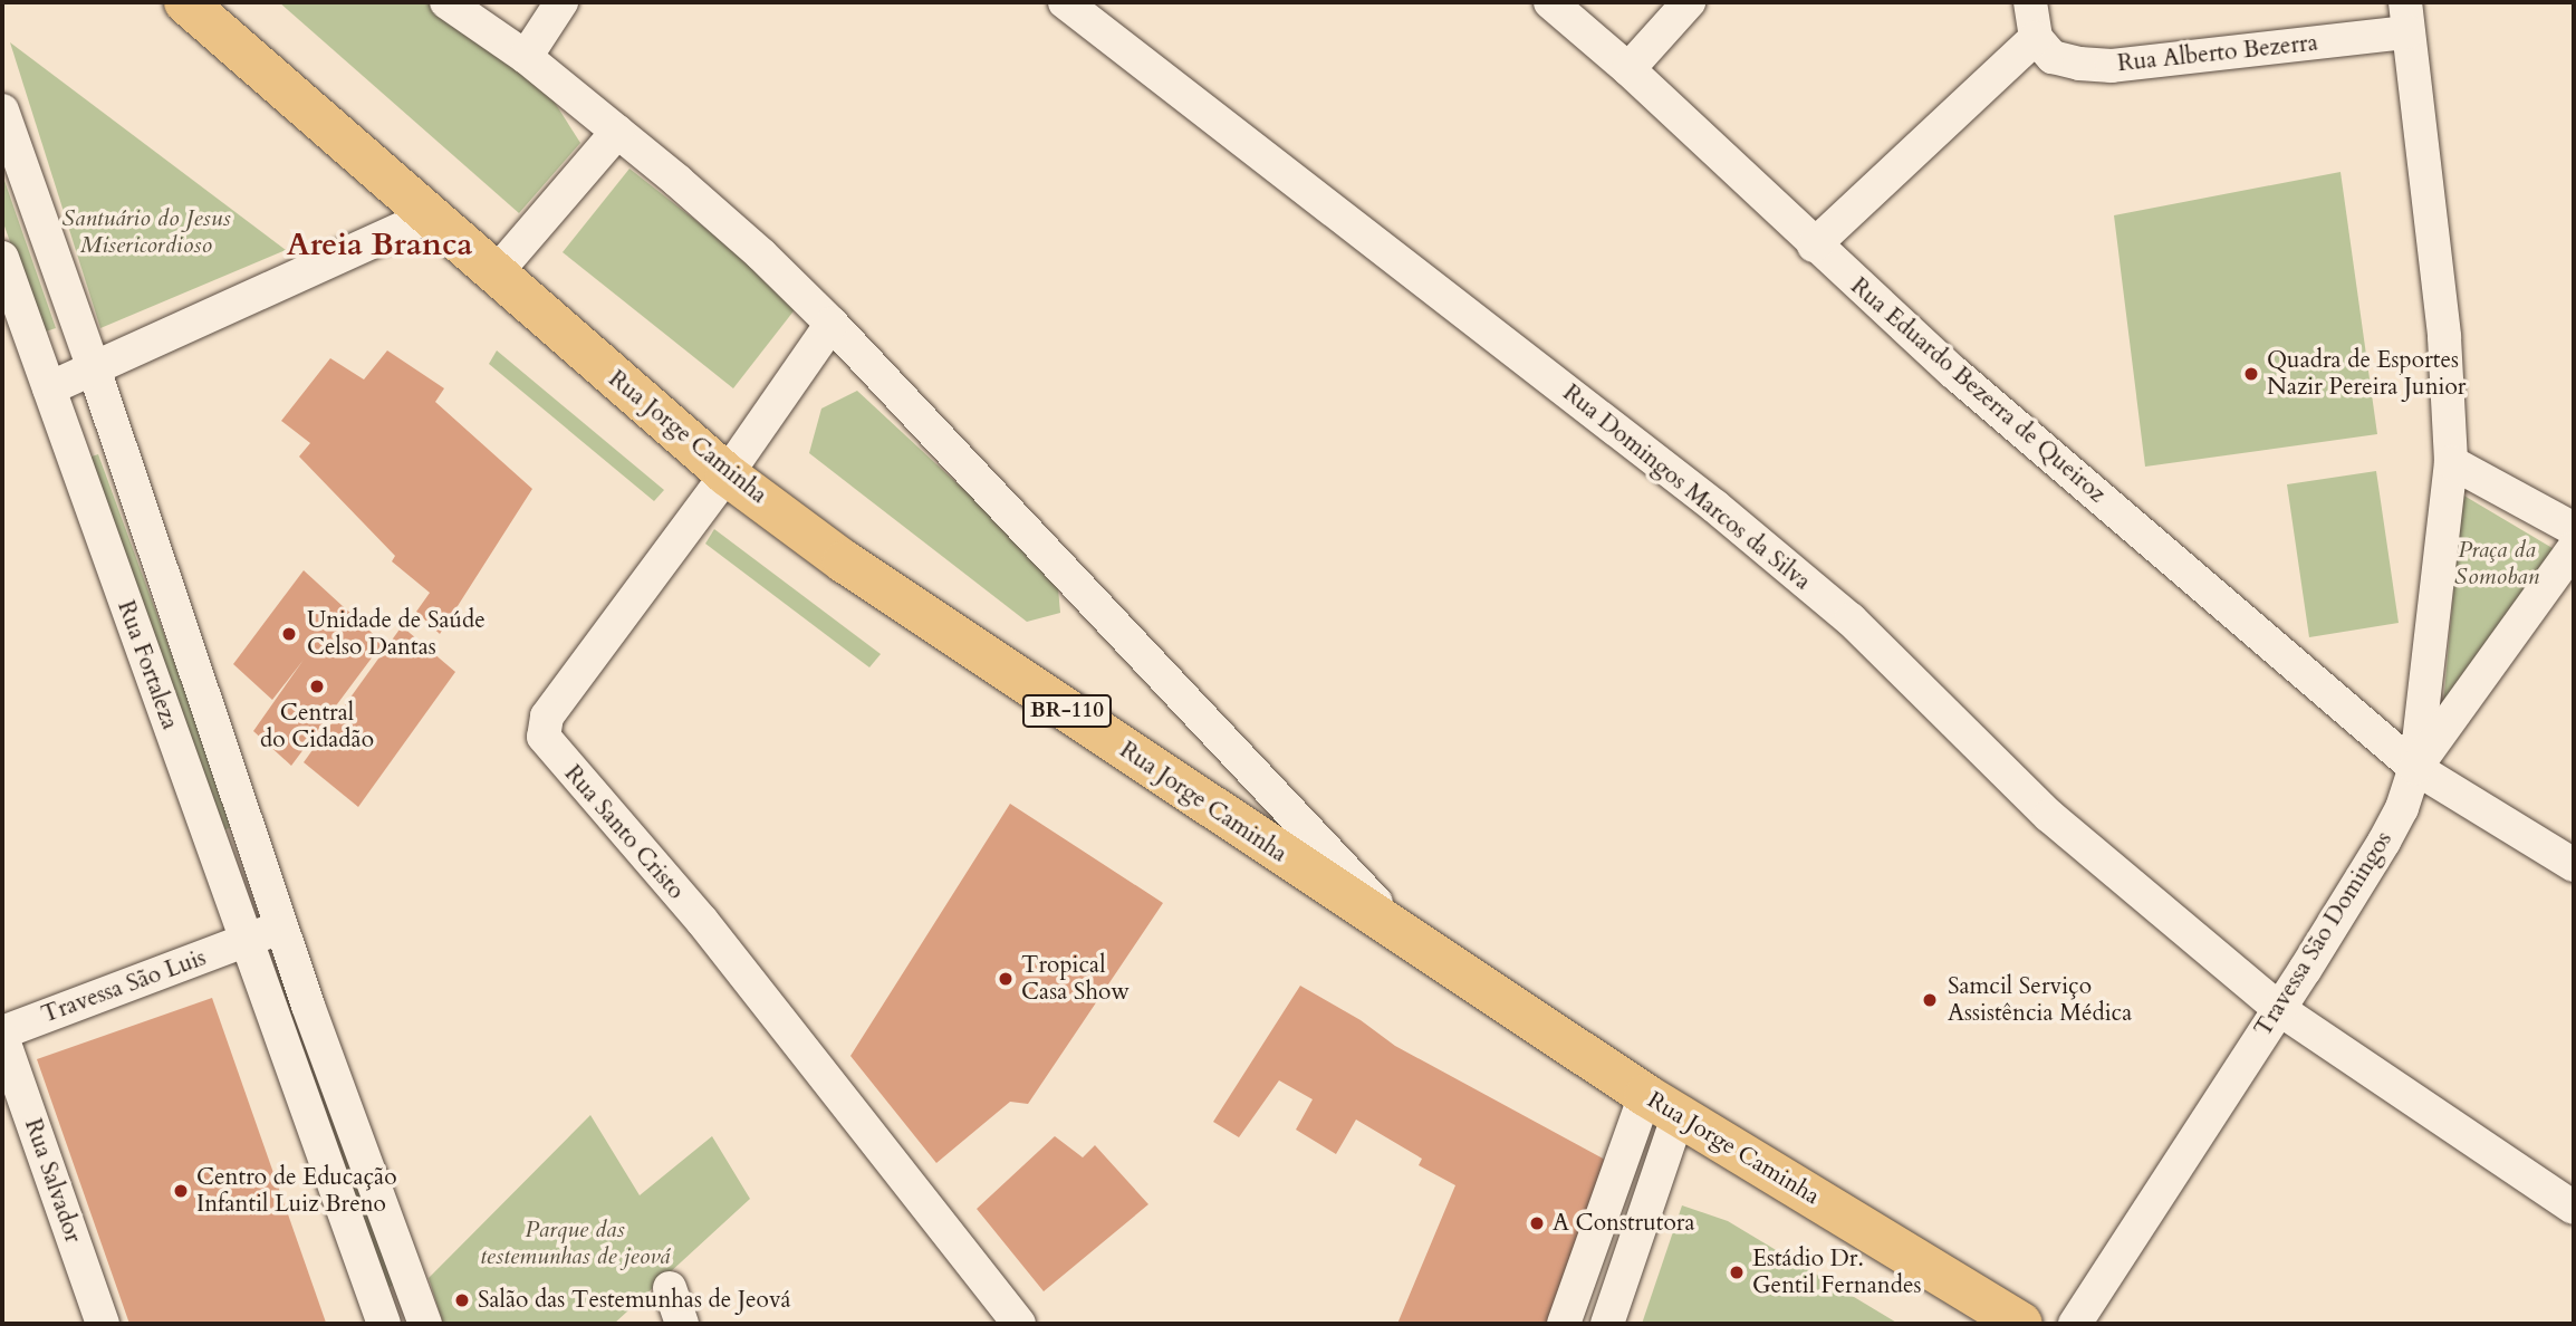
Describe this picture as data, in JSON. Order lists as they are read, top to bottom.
{
  "streets": {
    "main road": ["Rua Jorge Caminha", "BR-110"],
    "street": [
      "Rua Alberto Bezerra",
      "Rua Eduardo Bezerra de Queiroz",
      "Rua Domingos Marcos da Silva",
      "Rua Fortaleza",
      "Rua Santo Cristo",
      "Travessa São Domingos",
      "Travessa São Luis",
      "Rua Salvador"
    ]
  },
  "crossings": [
    ["Rua Eduardo Bezerra de Queiroz", "Travessa São Domingos"],
    ["Rua Jorge Caminha", "Rua Santo Cristo"],
    ["Rua Domingos Marcos da Silva", "Travessa São Domingos"],
    ["Rua Fortaleza", "Travessa São Luis"],
    ["Travessa São Luis", "Rua Salvador"]
  ],
  "districts": ["Areia Branca"],
  "parks": ["Santuário do Jesus Misericordioso", "Praça da Somoban", "Parque das testemunhas de jeová"],
  "places": [
    "Quadra de Esportes Nazir Pereira Junior",
    "Unidade de Saúde Celso Dantas",
    "Central do Cidadão",
    "Tropical Casa Show",
    "Samcil Serviço Assistência Médica",
    "Centro de Educação Infantil Luiz Breno",
    "A Construtora",
    "Estádio Dr. Gentil Fernandes",
    "Salão das Testemunhas de Jeová"
  ]
}
